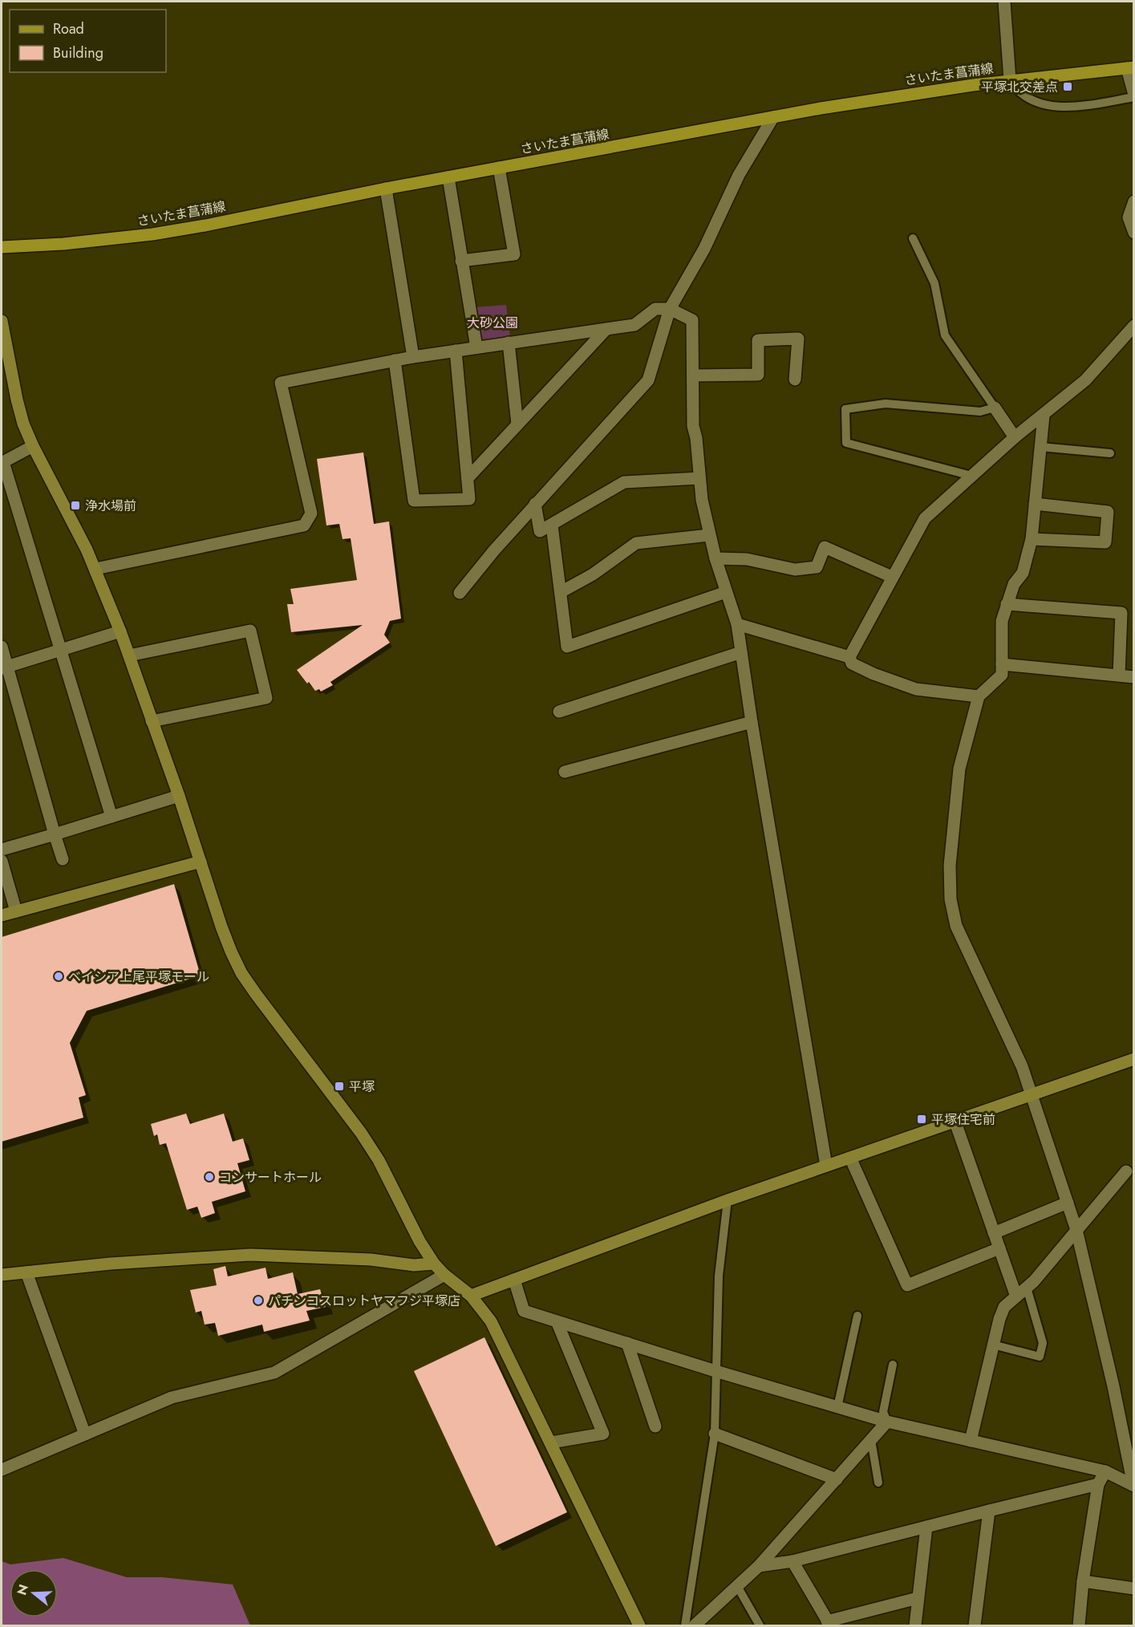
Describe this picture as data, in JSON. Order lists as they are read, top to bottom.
{
  "streets": {
    "main road": ["さいたま菖蒲線"]
  },
  "parks": ["大砂公園"],
  "places": {
    "transit": [
      "平塚北交差点",
      "浄水場前",
      "平塚",
      "平塚住宅前"
    ],
    "other": ["ベイシア上尾平塚モール", "コンサートホール", "パチンコスロットヤマフジ平塚店"]
  },
  "legend": ["Road", "Building"],
  "north": "left"
}
